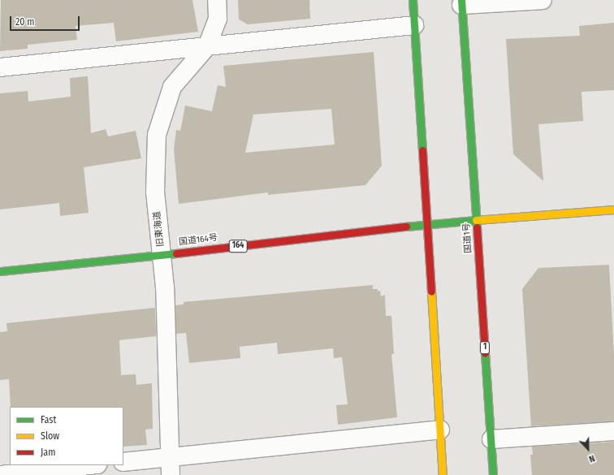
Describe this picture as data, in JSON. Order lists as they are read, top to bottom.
{
  "streets": {
    "main road": [
      "国道1号",
      "国道164号",
      "164",
      "1"
    ],
    "street": ["旧東海道"]
  },
  "crossings": [
    ["旧東海道", "国道164号"],
    ["国道1号", "国道164号"]
  ],
  "legend": ["Fast", "Slow", "Jam"],
  "scale_bar": "20 m",
  "north": "bottom"
}
